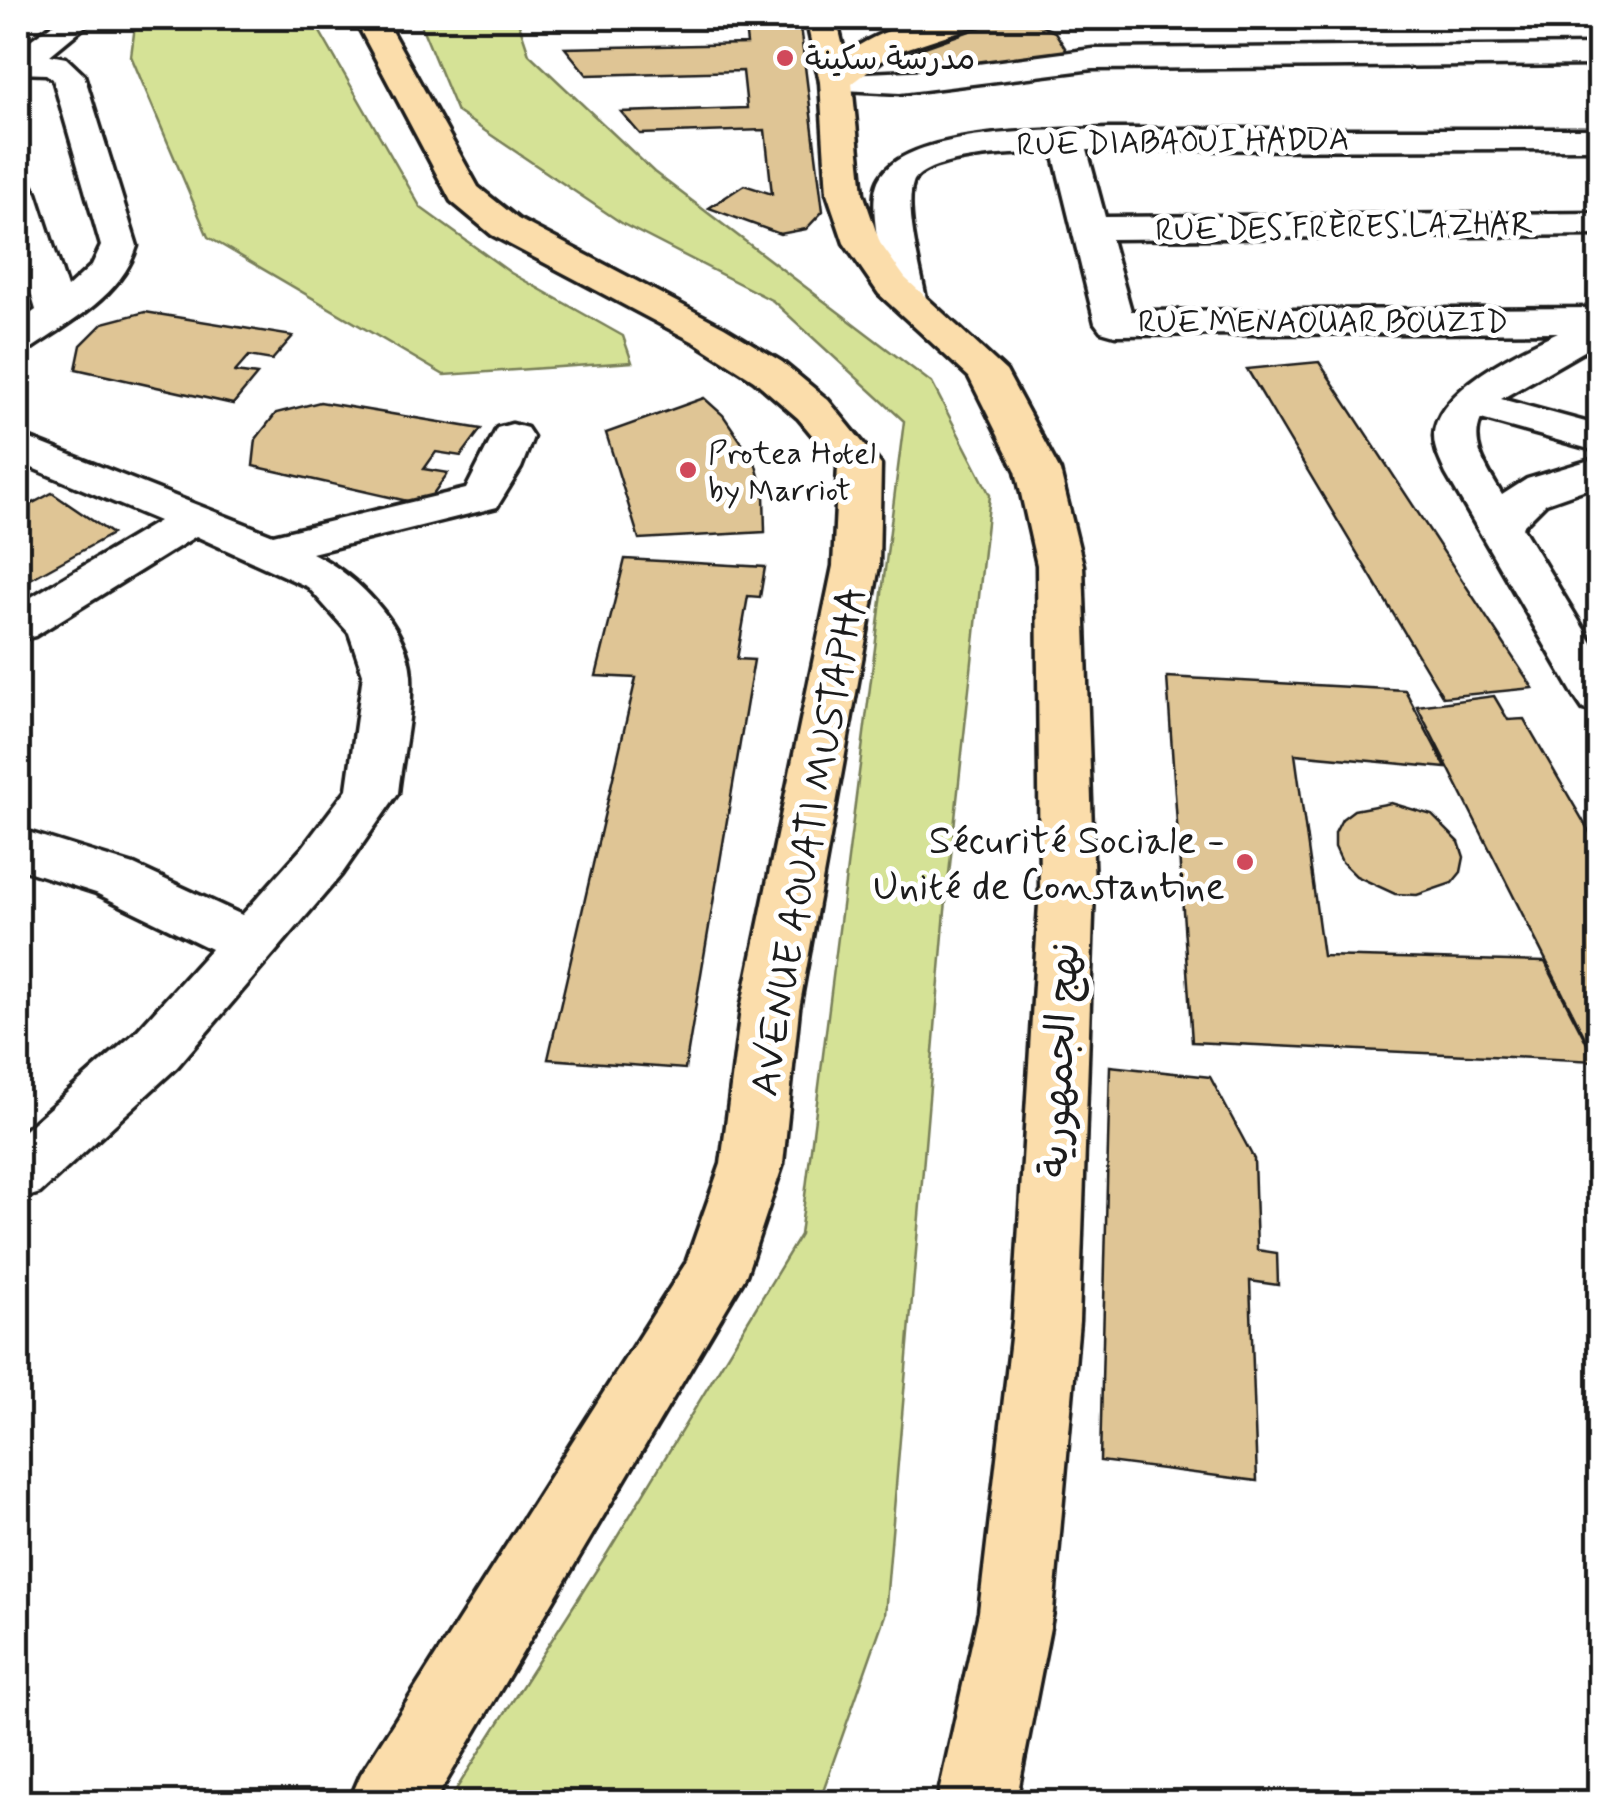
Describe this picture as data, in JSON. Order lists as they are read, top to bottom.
{
  "streets": {
    "main road": ["AVENUE AOUATI MUSTAPHA", "نهج الجمهورية"],
    "street": ["RUE DIABAOUI HADDA", "RUE DES FRÈRES LAZHAR", "RUE MENAOUAR BOUZID"]
  },
  "crossings": [
    ["RUE DIABAOUI HADDA", "RUE MENAOUAR BOUZID"],
    ["RUE DIABAOUI HADDA", "نهج الجمهورية"],
    ["RUE DES FRÈRES LAZHAR", "RUE MENAOUAR BOUZID"]
  ],
  "places": ["مدرسة سكينة", "Protea Hotel by Marriot", "Sécurité Sociale - Unité de Constantine"]
}
